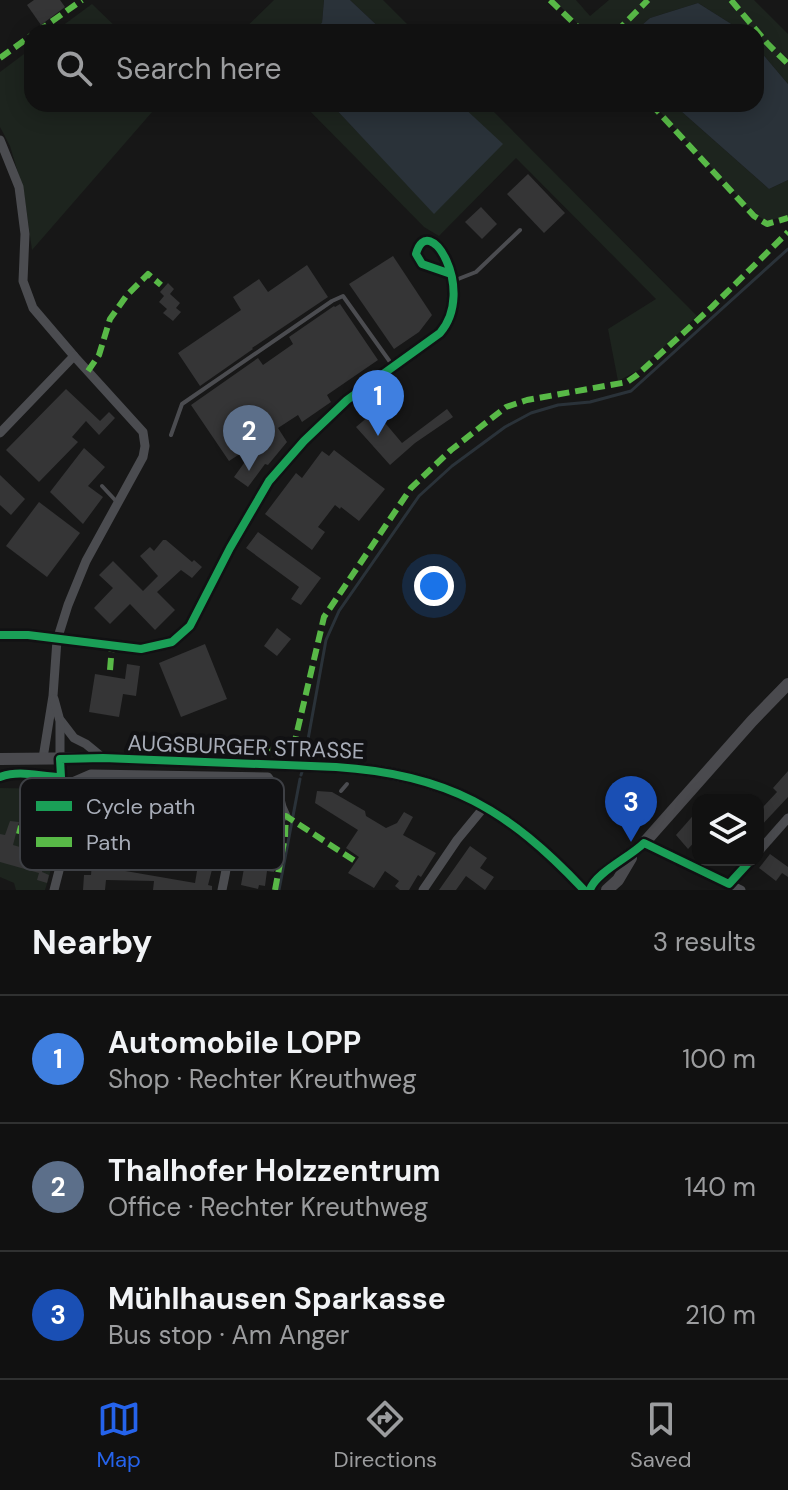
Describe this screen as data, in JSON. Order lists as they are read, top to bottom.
{
  "streets": {
    "main road": ["AUGSBURGER STRASSE"]
  },
  "legend": ["Cycle path", "Path"],
  "page": {
    "search": "Search here",
    "pins": ["1", "2", "3"],
    "heading": ["Nearby", "3 results"],
    "list": [
      {
        "mark": "1",
        "name": "Automobile LOPP",
        "note": "Shop · Rechter Kreuthweg",
        "value": "100 m"
      },
      {
        "mark": "2",
        "name": "Thalhofer Holzzentrum",
        "note": "Office · Rechter Kreuthweg",
        "value": "140 m"
      },
      {
        "mark": "3",
        "name": "Mühlhausen Sparkasse",
        "note": "Bus stop · Am Anger",
        "value": "210 m"
      }
    ],
    "nav": ["Map", "Directions", "Saved"]
  }
}
